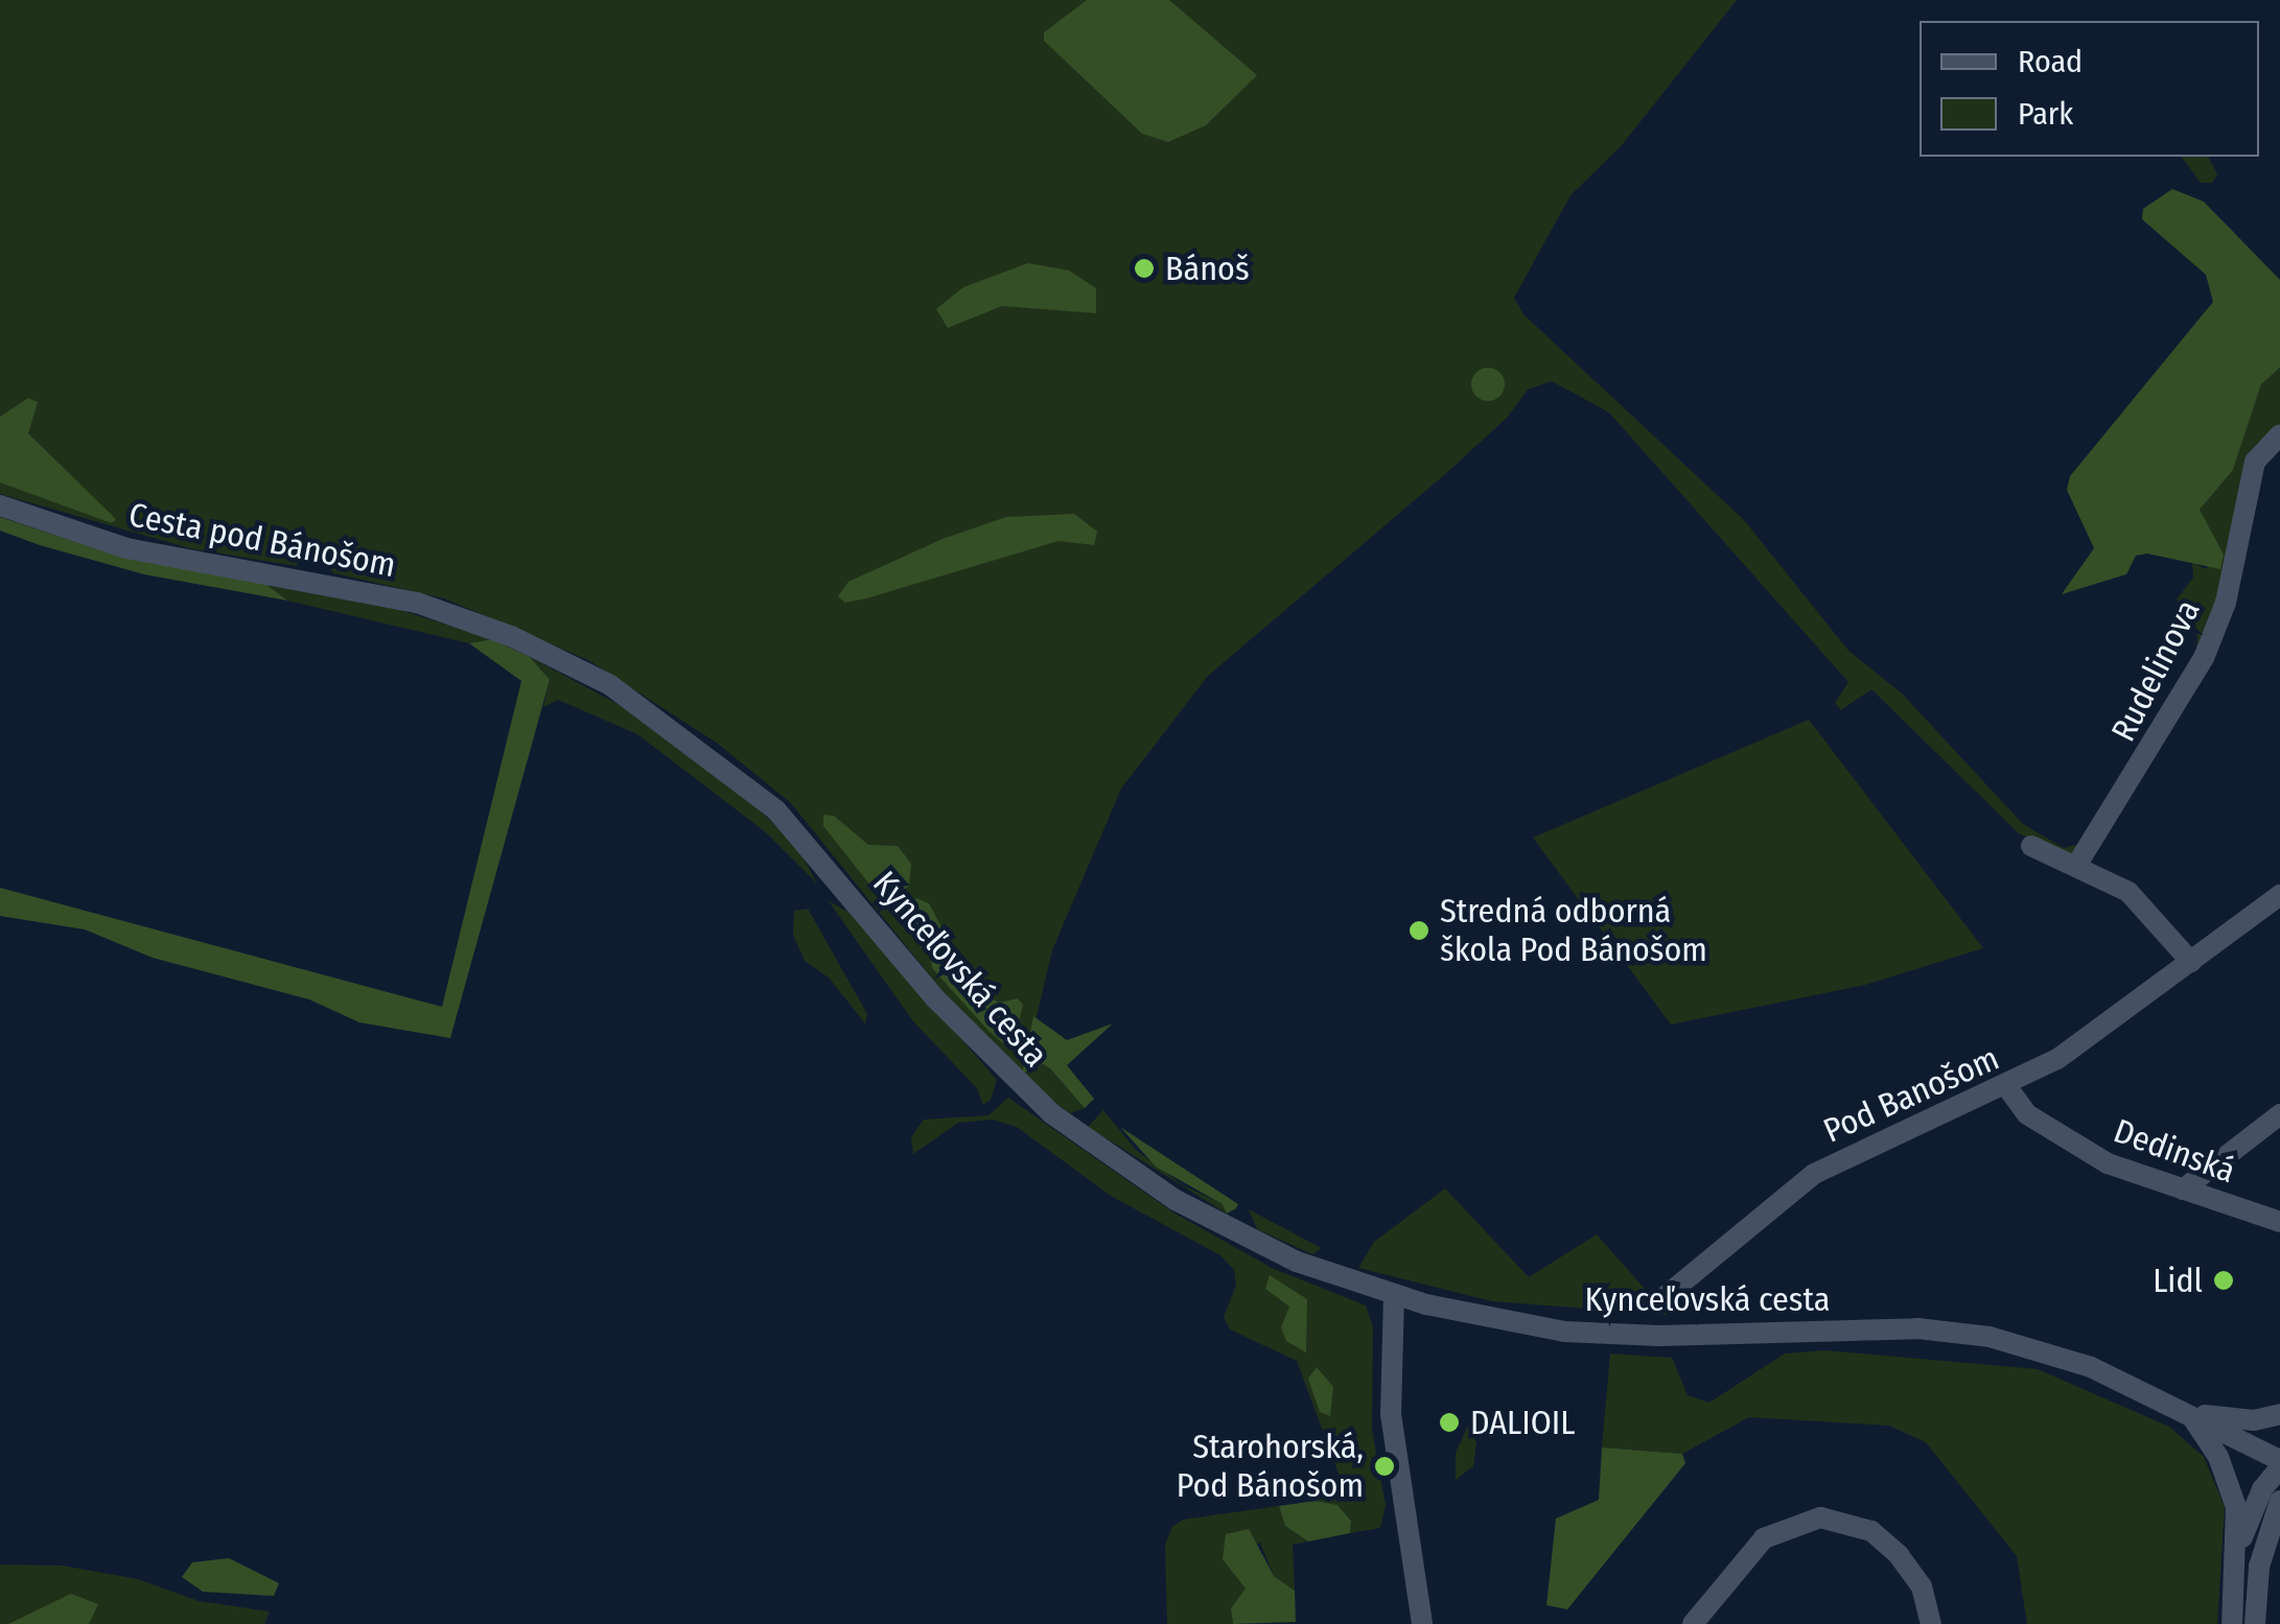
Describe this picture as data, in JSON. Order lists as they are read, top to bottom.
{
  "streets": {
    "street": [
      "Cesta pod Bánošom",
      "Rudelinova",
      "Kynceľovská cesta",
      "Pod Banošom",
      "Dedinská"
    ]
  },
  "crossings": [
    ["Cesta pod Bánošom", "Kynceľovská cesta"],
    ["Pod Banošom", "Dedinská"]
  ],
  "places": [
    "Bánoš",
    "Stredná odborná škola Pod Bánošom",
    "Lidl",
    "DALIOIL",
    "Starohorská, Pod Bánošom"
  ],
  "legend": ["Road", "Park"]
}
